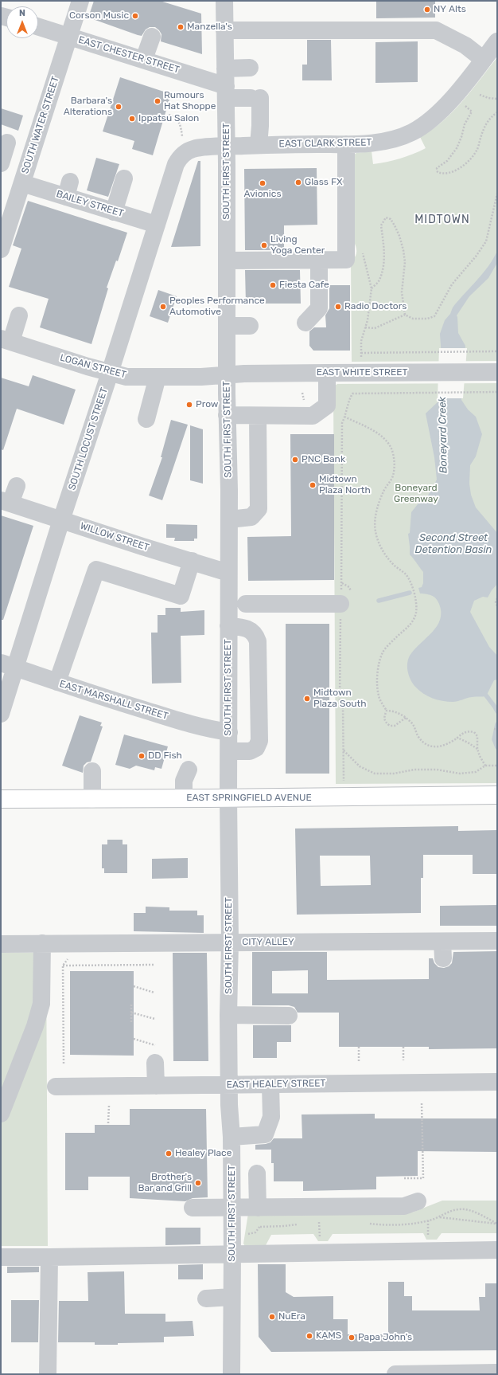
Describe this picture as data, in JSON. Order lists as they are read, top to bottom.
{
  "streets": {
    "main road": ["EAST SPRINGFIELD AVENUE"],
    "street": [
      "EAST CHESTER STREET",
      "SOUTH WATER STREET",
      "EAST CLARK STREET",
      "SOUTH FIRST STREET",
      "BAILEY STREET",
      "LOGAN STREET",
      "EAST WHITE STREET",
      "SOUTH LOCUST STREET",
      "WILLOW STREET",
      "EAST MARSHALL STREET",
      "CITY ALLEY",
      "EAST HEALEY STREET"
    ]
  },
  "crossings": [
    ["EAST CHESTER STREET", "SOUTH WATER STREET"],
    ["EAST CHESTER STREET", "EAST CLARK STREET"],
    ["EAST CHESTER STREET", "SOUTH FIRST STREET"],
    ["SOUTH WATER STREET", "BAILEY STREET"],
    ["EAST CLARK STREET", "SOUTH FIRST STREET"],
    ["EAST CLARK STREET", "SOUTH LOCUST STREET"],
    ["SOUTH FIRST STREET", "LOGAN STREET"],
    ["SOUTH FIRST STREET", "EAST WHITE STREET"],
    ["SOUTH FIRST STREET", "SOUTH LOCUST STREET"],
    ["SOUTH FIRST STREET", "WILLOW STREET"],
    ["SOUTH FIRST STREET", "EAST MARSHALL STREET"],
    ["SOUTH FIRST STREET", "EAST SPRINGFIELD AVENUE"],
    ["SOUTH FIRST STREET", "CITY ALLEY"],
    ["SOUTH FIRST STREET", "EAST HEALEY STREET"],
    ["BAILEY STREET", "SOUTH LOCUST STREET"],
    ["LOGAN STREET", "EAST WHITE STREET"],
    ["LOGAN STREET", "SOUTH LOCUST STREET"],
    ["SOUTH LOCUST STREET", "WILLOW STREET"],
    ["SOUTH LOCUST STREET", "EAST MARSHALL STREET"]
  ],
  "districts": ["MIDTOWN"],
  "water": ["Boneyard Creek", "Second Street Detention Basin"],
  "parks": ["Boneyard Greenway"],
  "places": [
    "NY Alts",
    "Corson Music",
    "Manzella's",
    "Rumours Hat Shoppe",
    "Barbara's Alterations",
    "Ippatsu Salon",
    "Glass FX",
    "Avionics",
    "Living Yoga Center",
    "Fiesta Cafe",
    "Peoples Performance Automotive",
    "Radio Doctors",
    "Prow",
    "PNC Bank",
    "Midtown Plaza North",
    "Midtown Plaza South",
    "DD Fish",
    "Healey Place",
    "Brother's Bar and Grill",
    "NuEra",
    "KAMS",
    "Papa John's"
  ],
  "north": "top"
}
